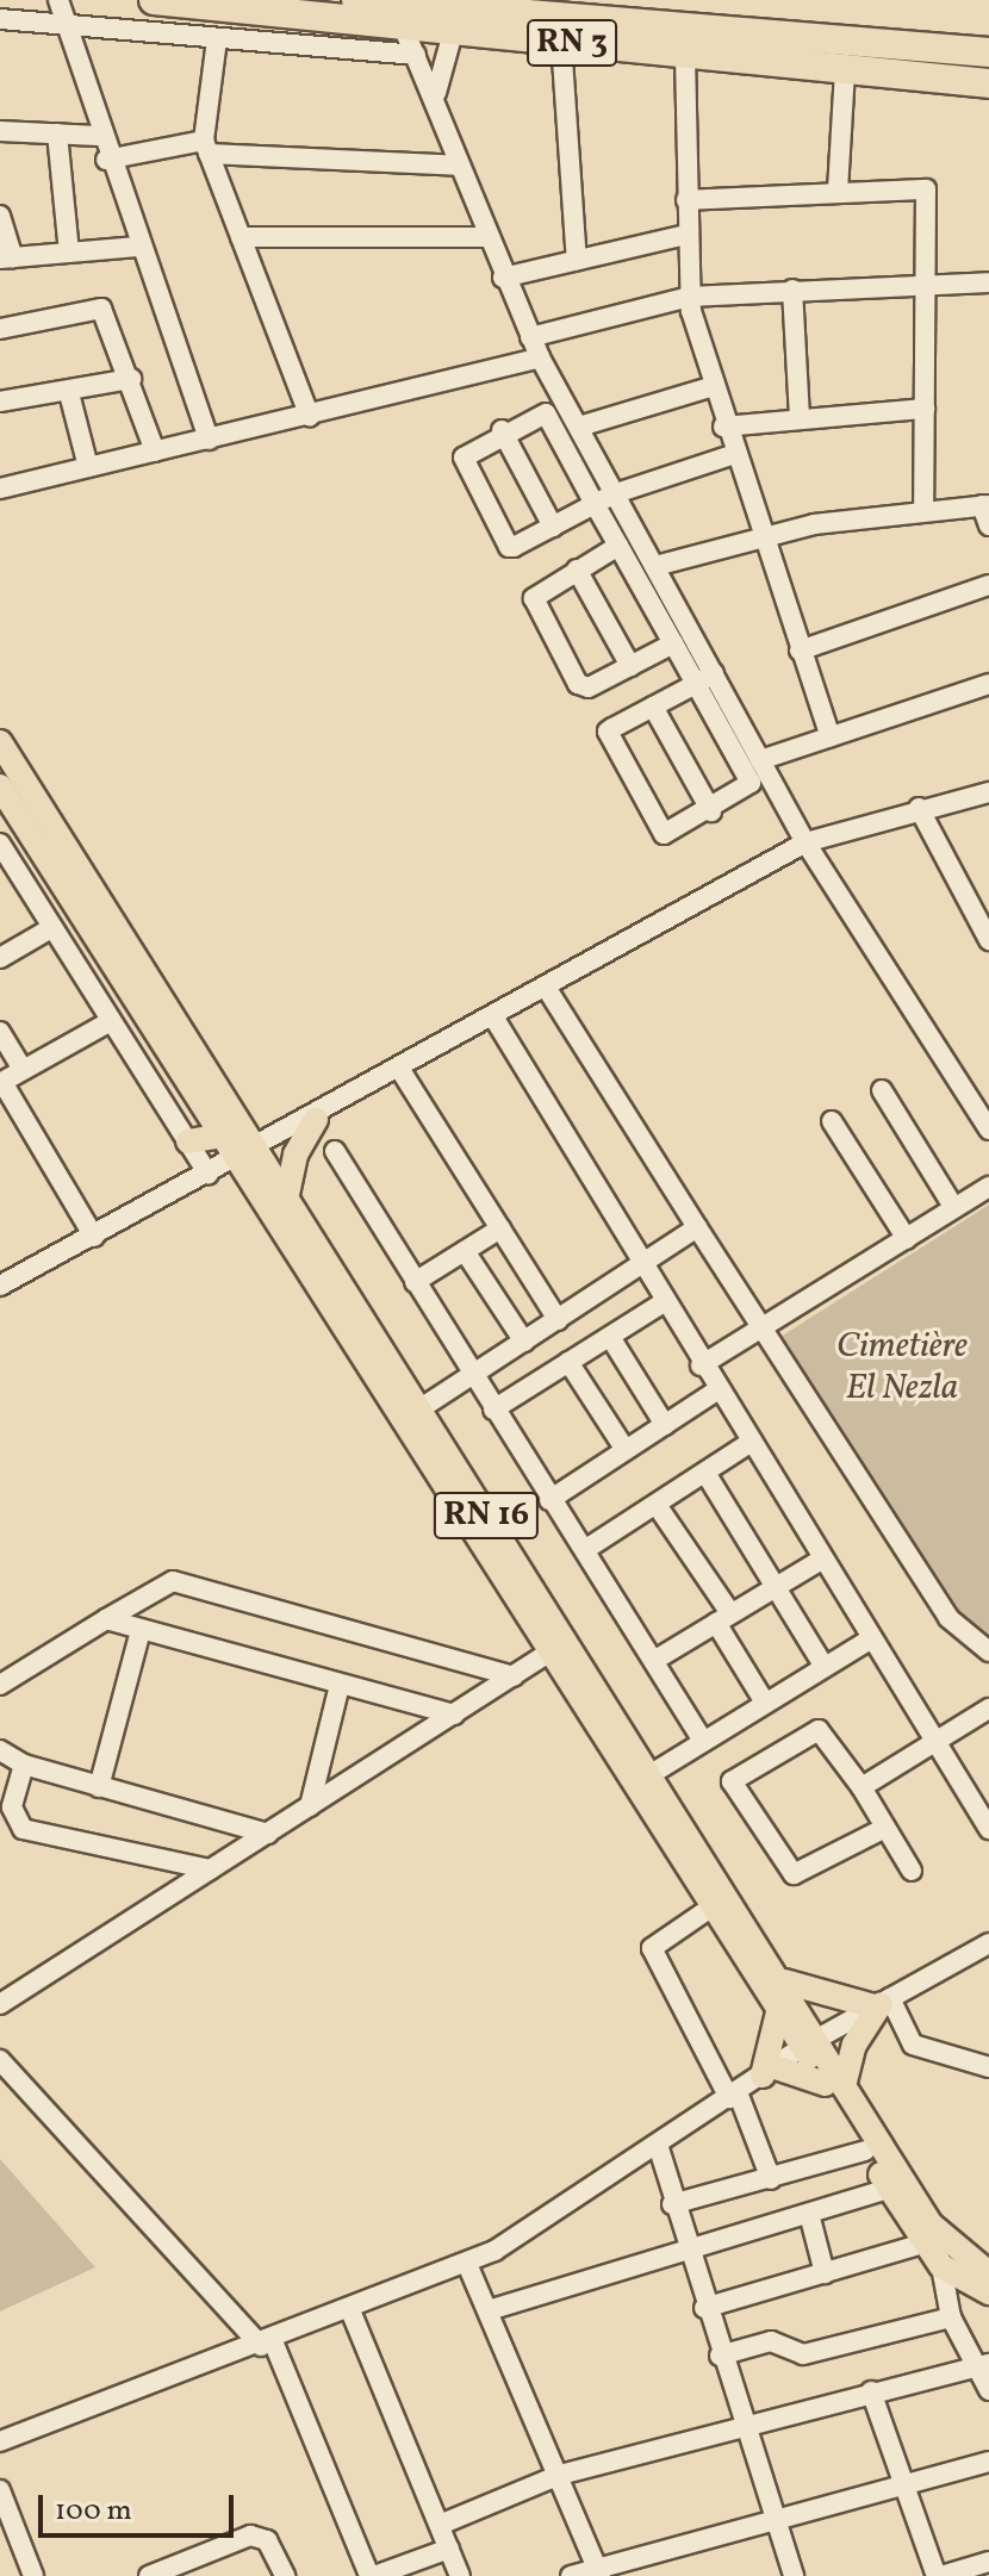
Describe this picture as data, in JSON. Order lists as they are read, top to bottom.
{
  "streets": {
    "highway": ["RN 3"],
    "main road": ["RN 16"]
  },
  "parks": ["Cimetière El Nezla"],
  "scale_bar": "100 m"
}
